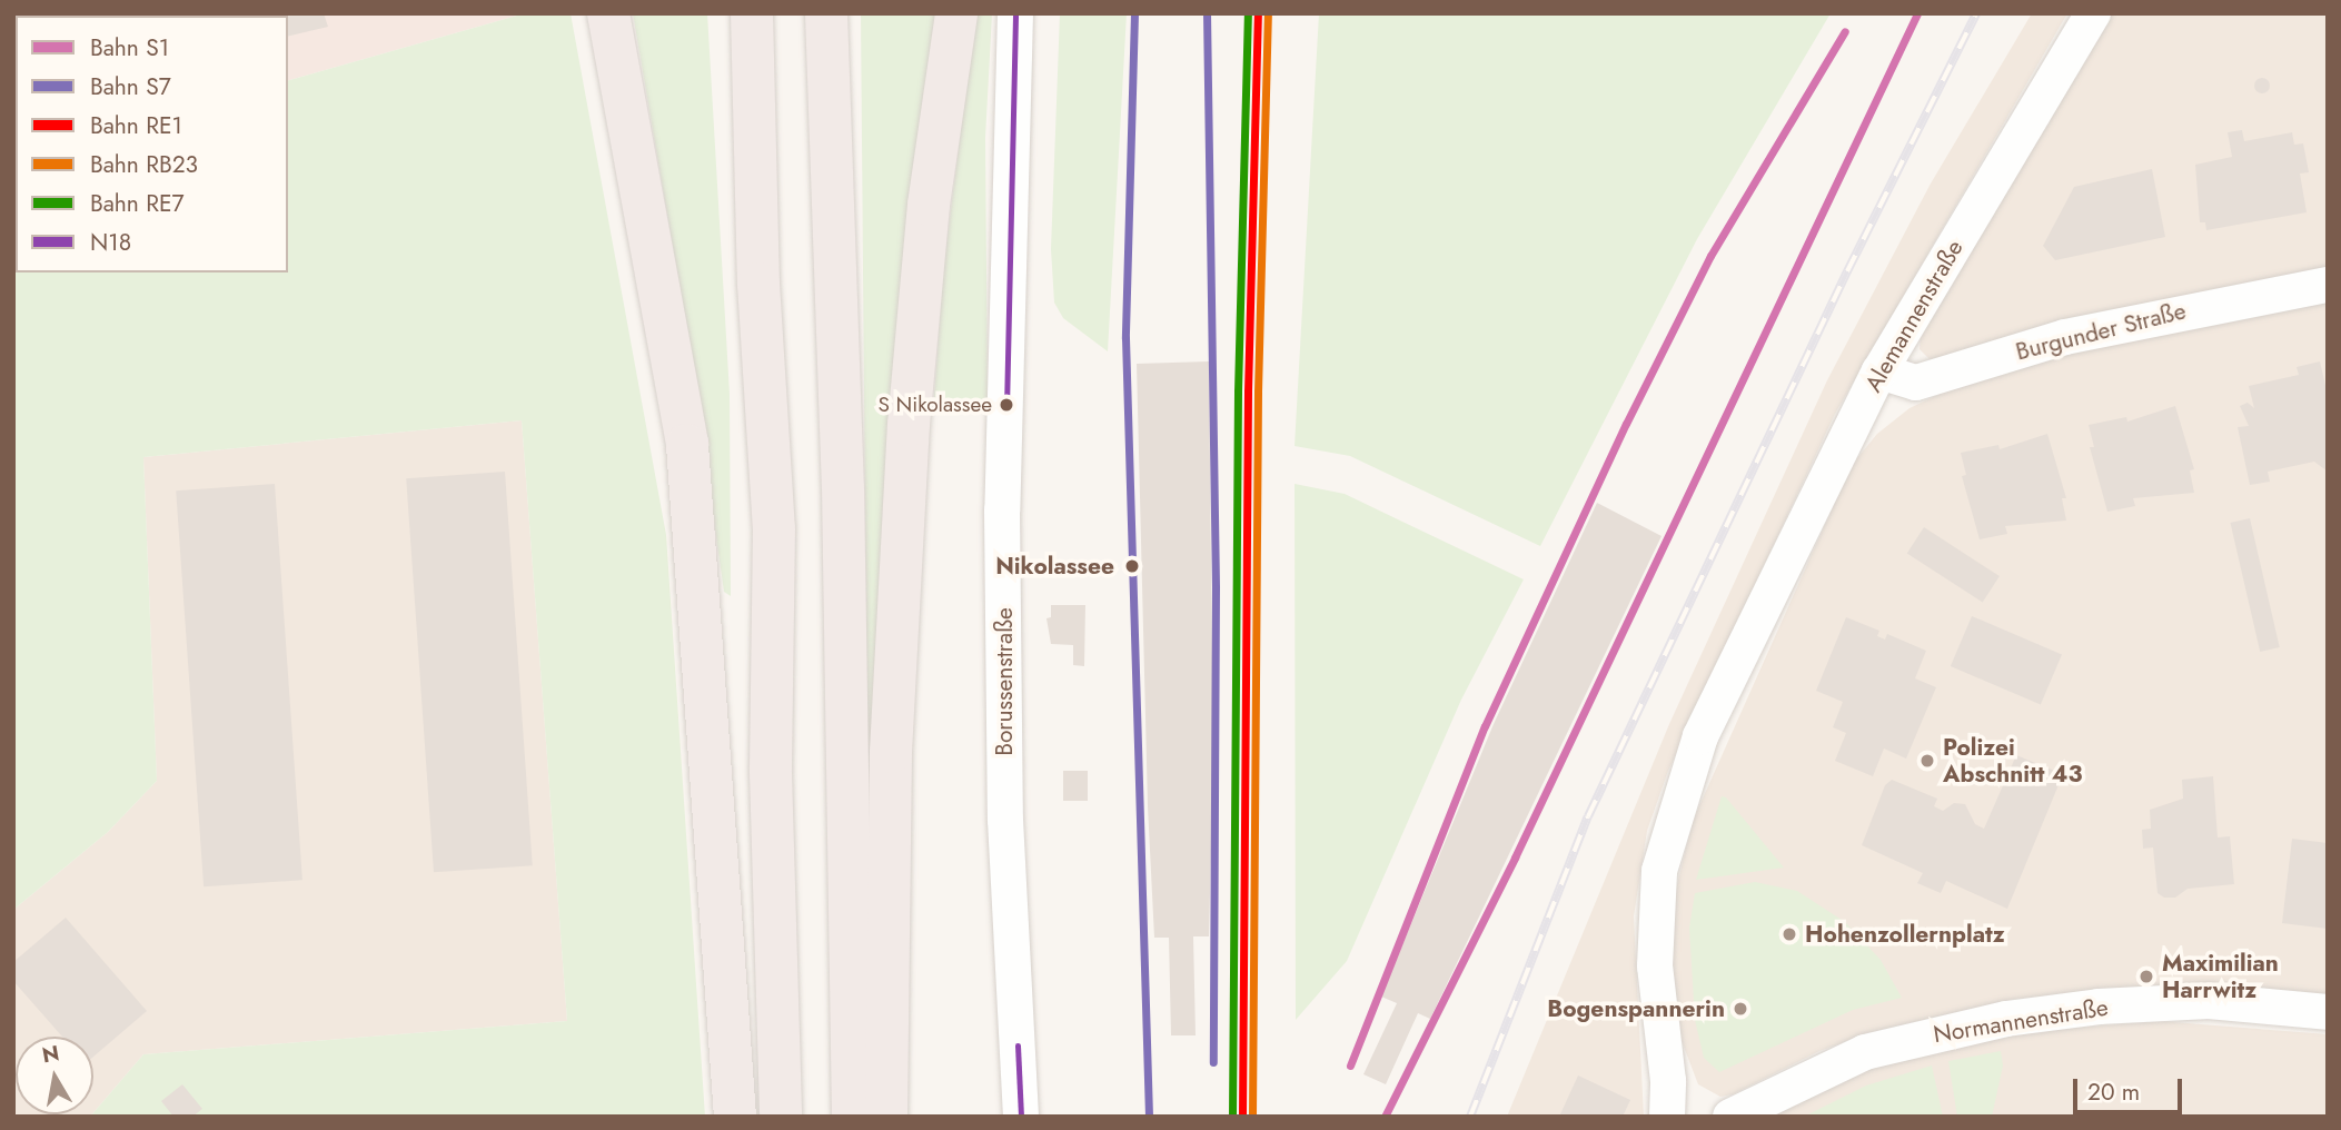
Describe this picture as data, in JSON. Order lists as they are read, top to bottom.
{
  "streets": {
    "street": [
      "Alemannenstraße",
      "Burgunder Straße",
      "Borussenstraße",
      "Normannenstraße"
    ]
  },
  "crossings": [
    ["Alemannenstraße", "Burgunder Straße"]
  ],
  "places": [
    "S Nikolassee",
    "Nikolassee",
    "Polizei Abschnitt 43",
    "Hohenzollernplatz",
    "Maximilian Harrwitz",
    "Bogenspannerin"
  ],
  "lines": [
    "rail line S1",
    "rail line S7",
    "rail line RE1",
    "rail line RB23",
    "rail line RE7",
    "transit line N18"
  ],
  "legend": [
    "Bahn S1",
    "Bahn S7",
    "Bahn RE1",
    "Bahn RB23",
    "Bahn RE7",
    "N18"
  ],
  "scale_bar": "20 m",
  "north": "top"
}
